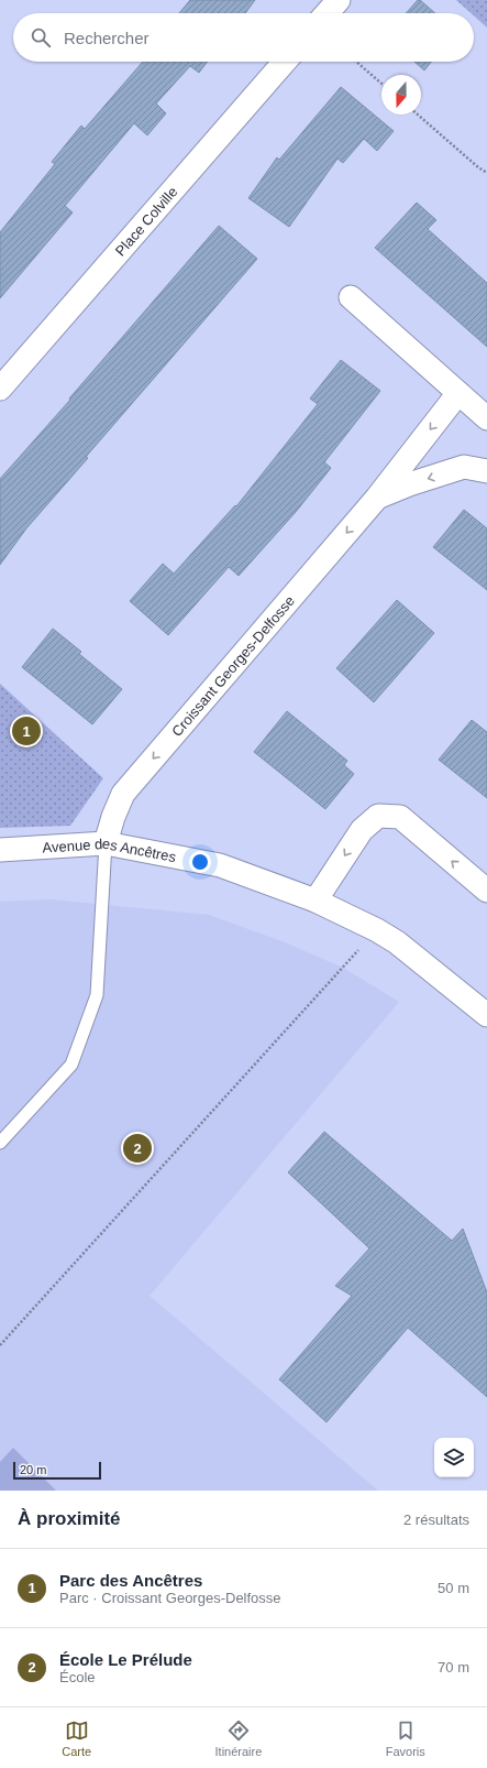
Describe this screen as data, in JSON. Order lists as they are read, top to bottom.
{
  "streets": {
    "street": ["Place Colville", "Croissant Georges-Delfosse", "Avenue des Ancêtres"]
  },
  "crossings": [
    ["Croissant Georges-Delfosse", "Avenue des Ancêtres"]
  ],
  "one_way": ["Croissant Georges-Delfosse"],
  "scale_bar": "20 m",
  "north": "bottom",
  "page": {
    "search": "Rechercher",
    "pins": ["1", "2"],
    "scale": "20 m",
    "heading": ["À proximité", "2 résultats"],
    "list": [
      {
        "mark": "1",
        "name": "Parc des Ancêtres",
        "note": "Parc · Croissant Georges-Delfosse",
        "value": "50 m"
      },
      {
        "mark": "2",
        "name": "École Le Prélude",
        "note": "École",
        "value": "70 m"
      }
    ],
    "nav": ["Carte", "Itinéraire", "Favoris"]
  }
}
